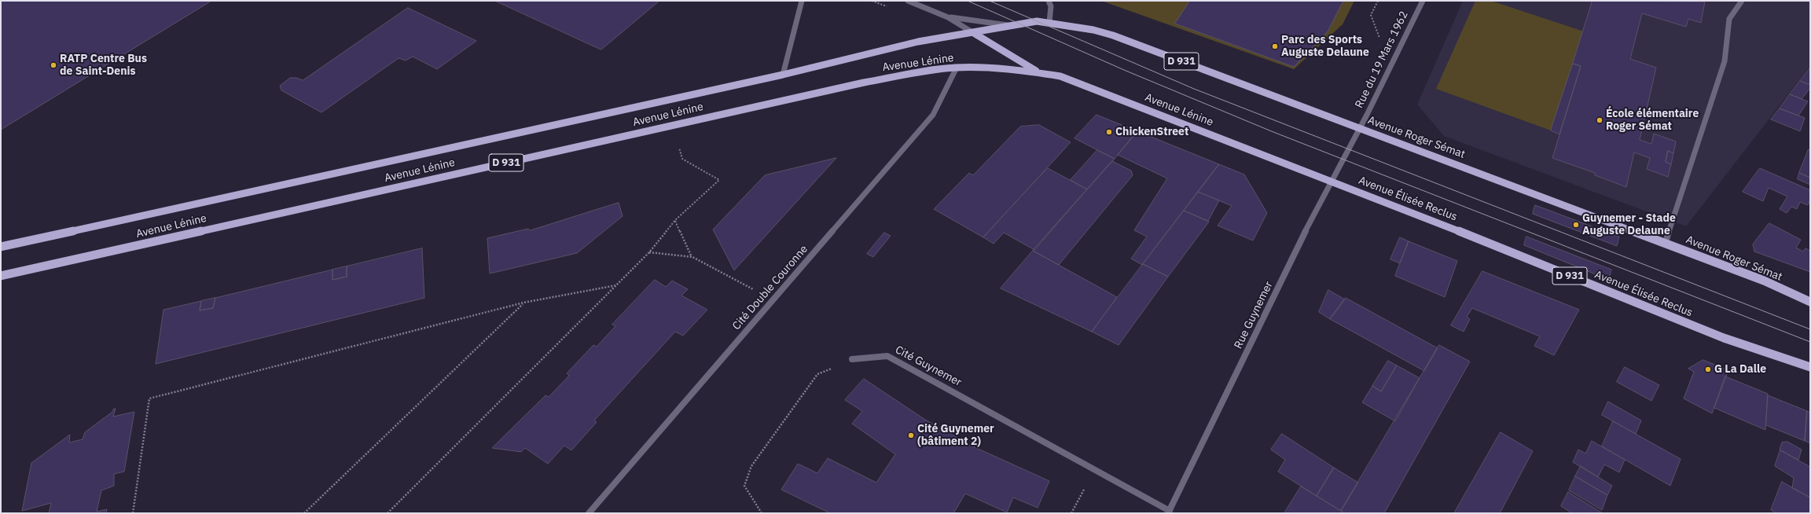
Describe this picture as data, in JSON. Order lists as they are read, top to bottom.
{
  "streets": {
    "main road": [
      "D 931",
      "Avenue Lénine",
      "Avenue Roger Sémat",
      "Avenue Élisée Reclus"
    ],
    "street": [
      "Rue du 19 Mars 1962",
      "Cité Double Couronne",
      "Rue Guynemer",
      "Cité Guynemer"
    ]
  },
  "crossings": [
    ["Rue du 19 Mars 1962", "Avenue Roger Sémat"],
    ["Rue du 19 Mars 1962", "Rue Guynemer"],
    ["Avenue Lénine", "Avenue Roger Sémat"],
    ["Avenue Lénine", "Avenue Élisée Reclus"],
    ["Avenue Lénine", "Cité Double Couronne"],
    ["Avenue Lénine", "Rue Guynemer"],
    ["Avenue Roger Sémat", "Rue Guynemer"],
    ["Avenue Élisée Reclus", "Rue Guynemer"],
    ["Rue Guynemer", "Cité Guynemer"]
  ],
  "places": [
    "Parc des Sports Auguste Delaune",
    "RATP Centre Bus de Saint-Denis",
    "École élémentaire Roger Sémat",
    "ChickenStreet",
    "Guynemer - Stade Auguste Delaune",
    "G La Dalle",
    "Cité Guynemer (bâtiment 2)"
  ]
}
